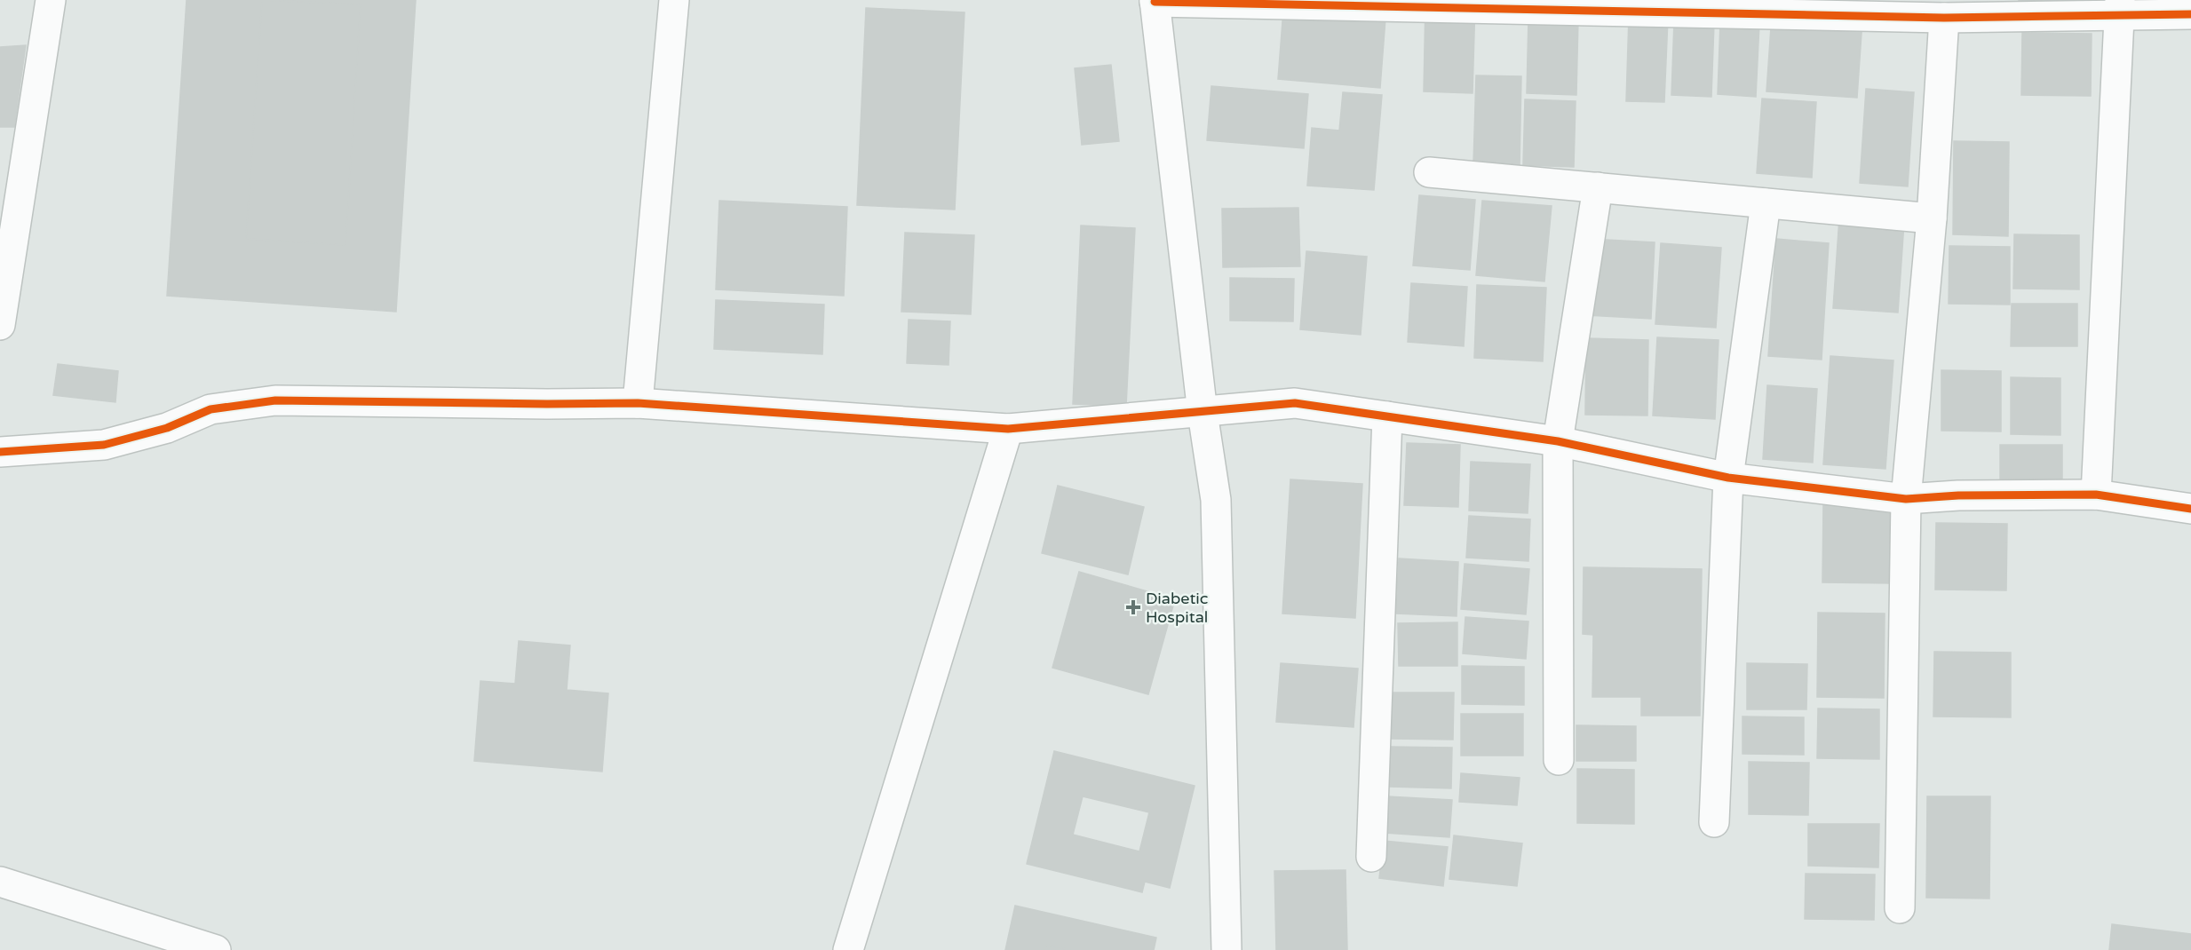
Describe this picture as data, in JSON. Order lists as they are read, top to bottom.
{
  "places": {
    "health": ["Diabetic Hospital"]
  }
}
